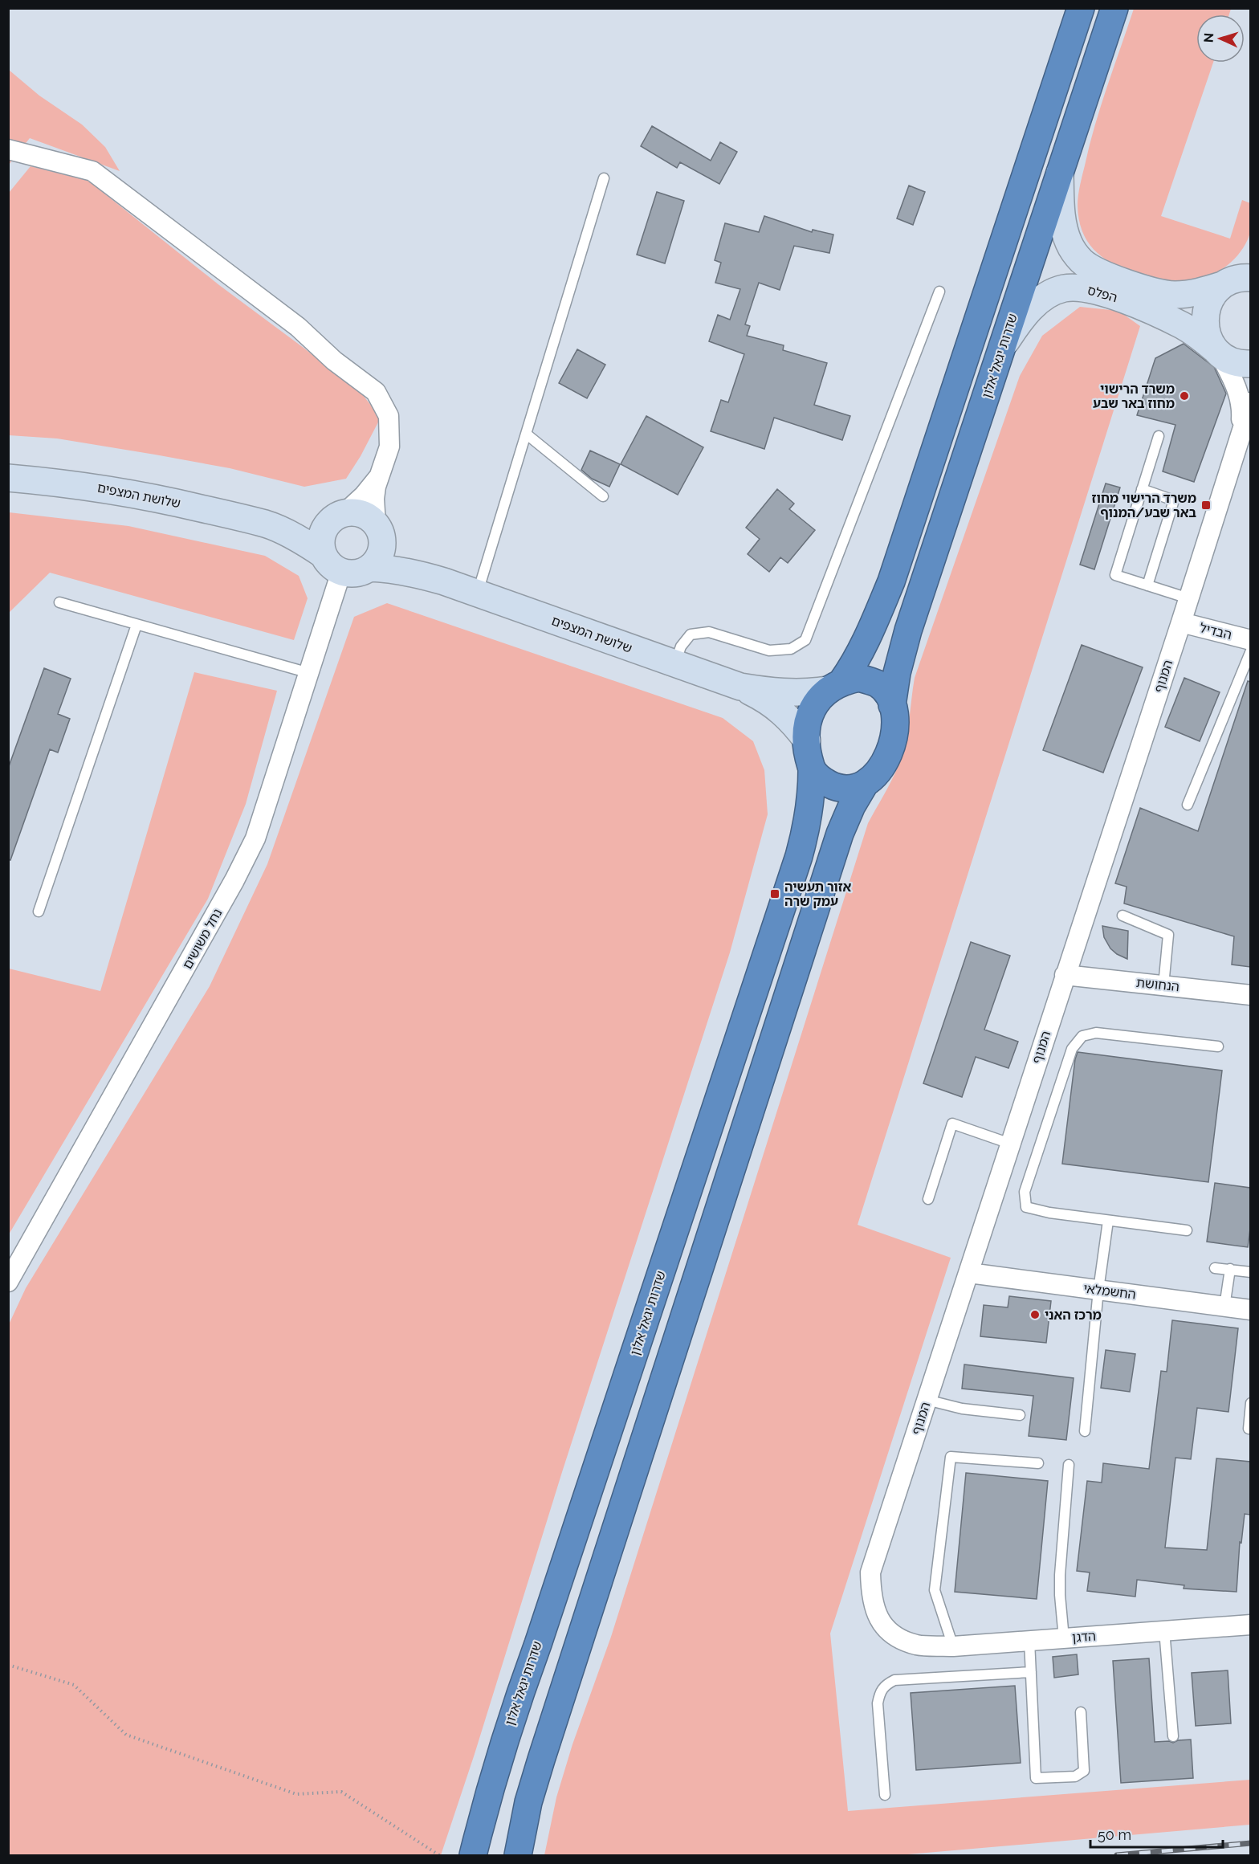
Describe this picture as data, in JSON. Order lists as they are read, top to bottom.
{
  "streets": {
    "highway": ["שדרות יגאל אלון"],
    "street": [
      "הפלס",
      "שלושת המצפים",
      "הבדיל",
      "המנוף",
      "נחל משושים",
      "הנחושת",
      "החשמלאי",
      "הדגן"
    ]
  },
  "crossings": [
    ["הפלס", "שדרות יגאל אלון"],
    ["הפלס", "המנוף"],
    ["שדרות יגאל אלון", "שלושת המצפים"],
    ["שלושת המצפים", "נחל משושים"],
    ["הבדיל", "המנוף"],
    ["המנוף", "הנחושת"],
    ["המנוף", "החשמלאי"],
    ["המנוף", "הדגן"]
  ],
  "places": {
    "other": ["משרד הרישוי מחוז באר שבע", "מרכז האני"],
    "transit": ["משרד הרישוי מחוז באר שבע/המנוף", "אזור תעשיה עמק שרה"]
  },
  "scale_bar": "50 m",
  "north": "left"
}
